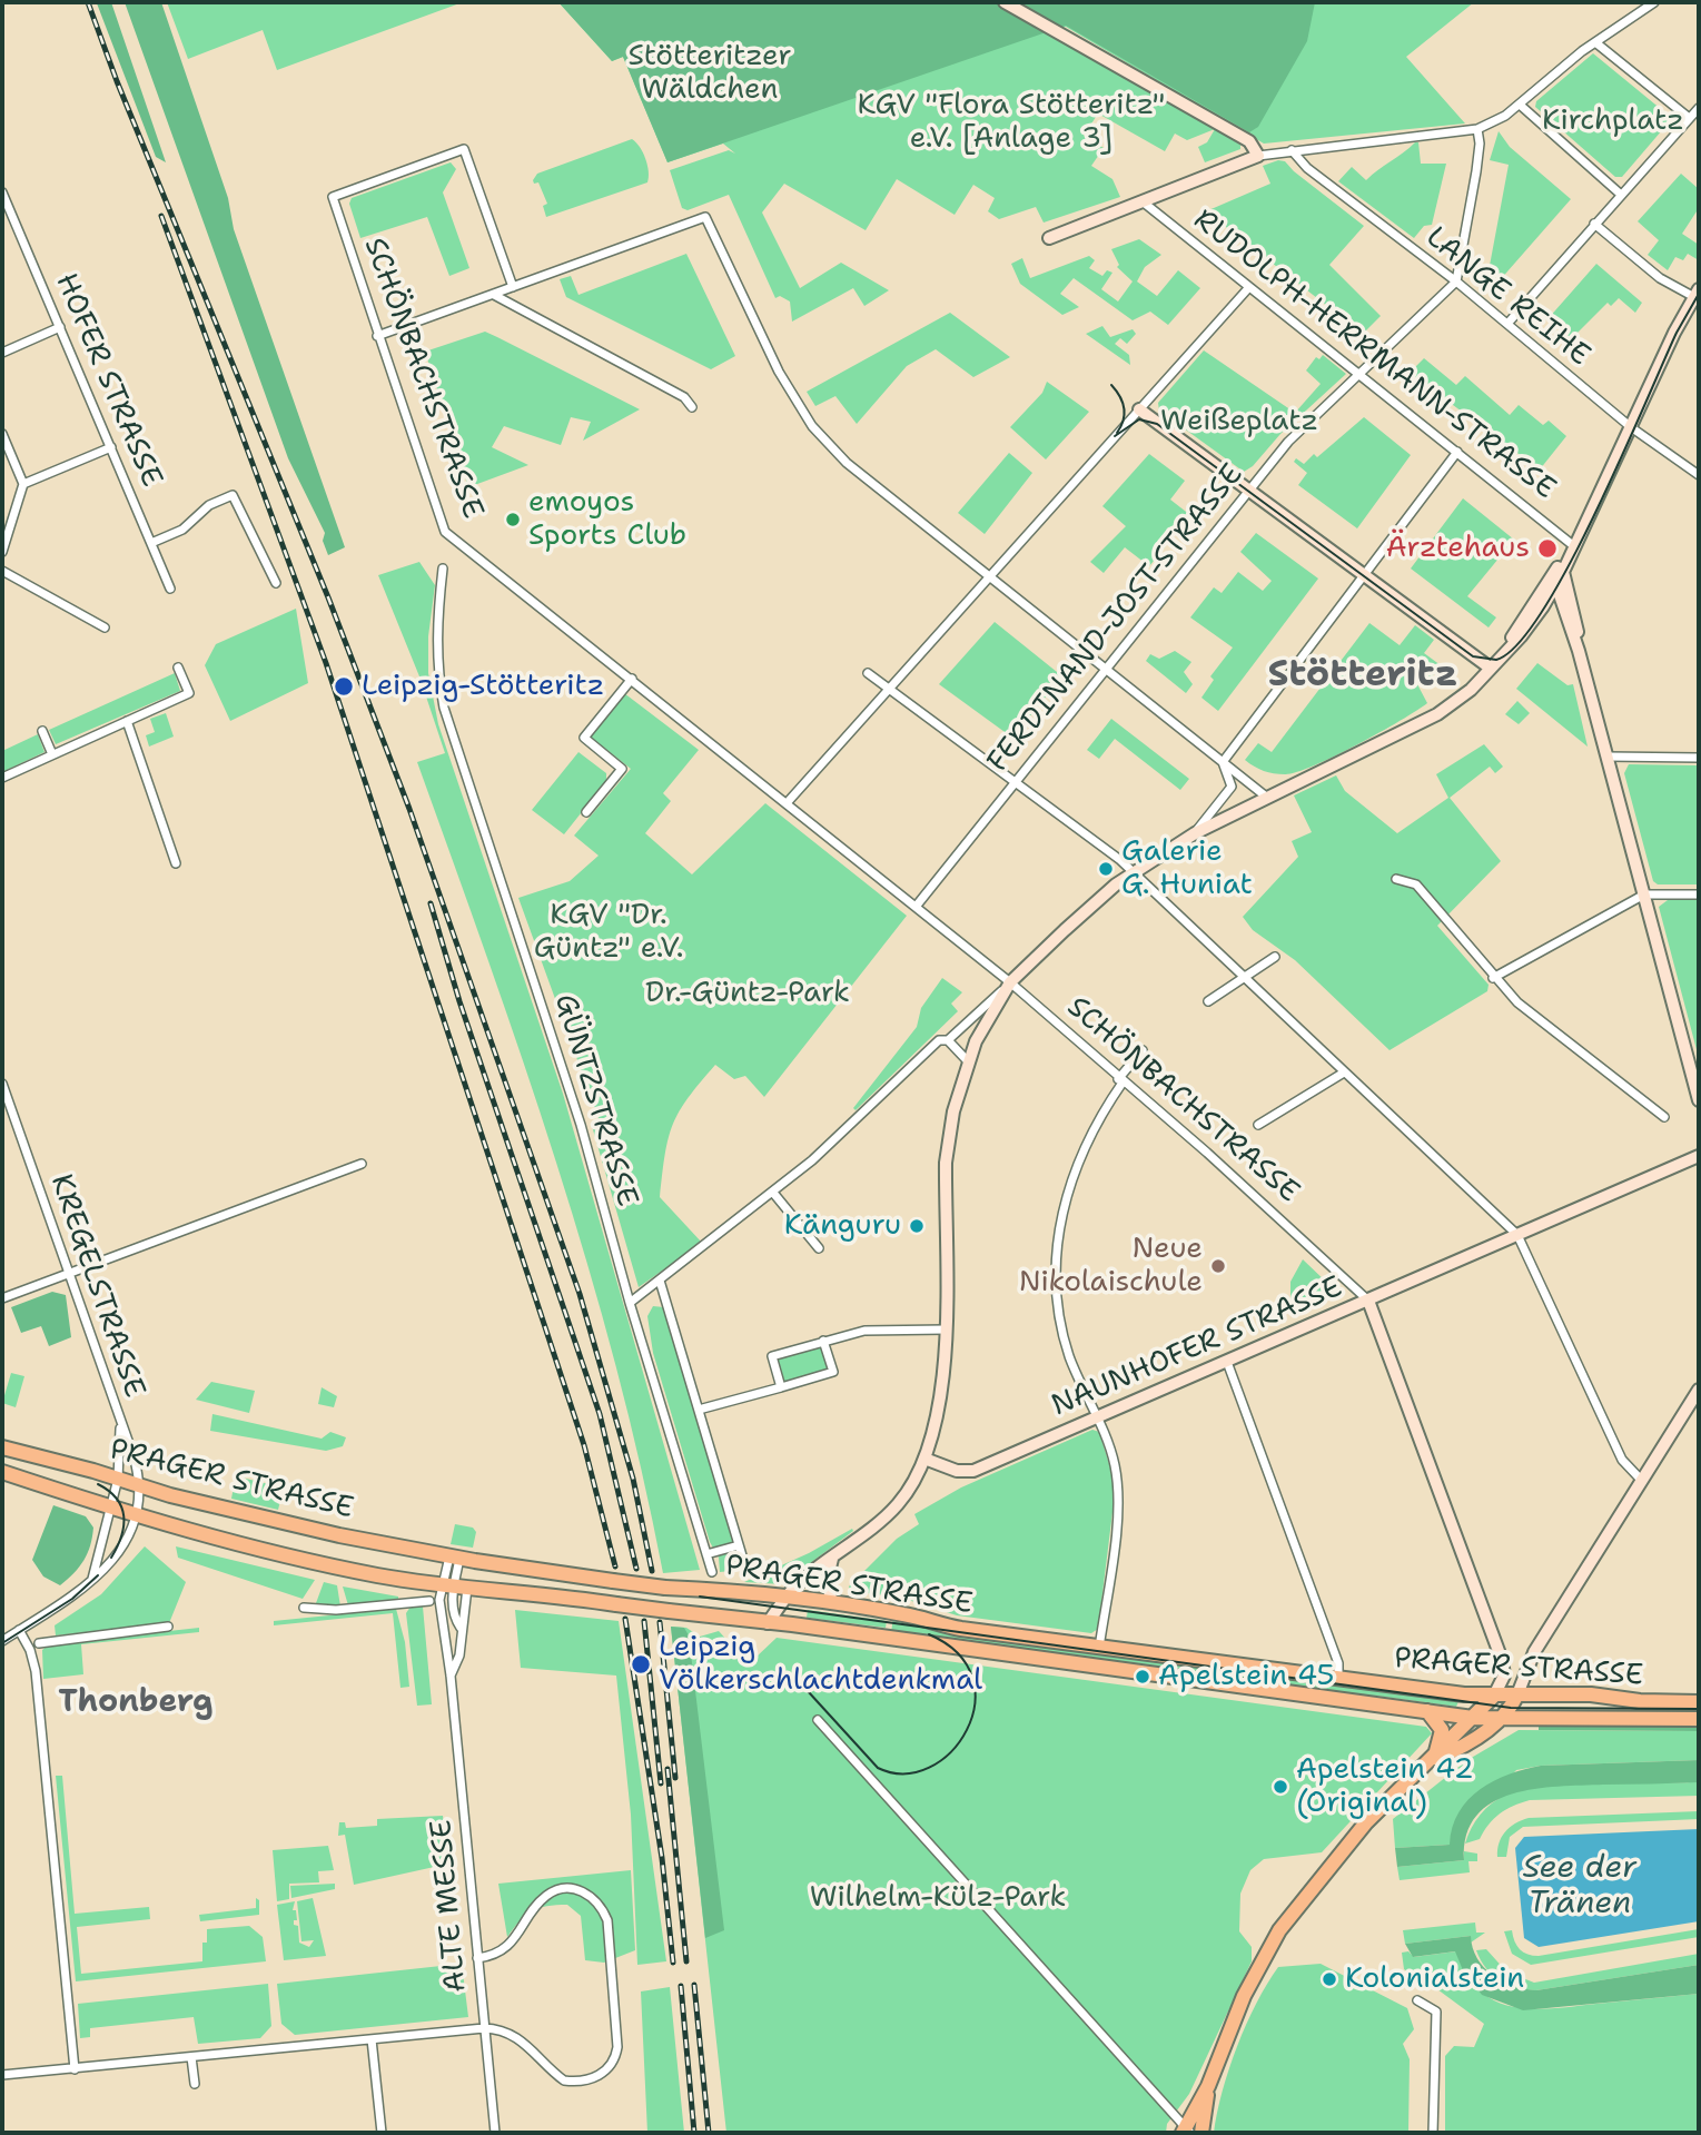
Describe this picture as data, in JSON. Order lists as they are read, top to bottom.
{
  "streets": {
    "main road": ["PRAGER STRASSE"],
    "street": [
      "LANGE REIHE",
      "RUDOLPH-HERRMANN-STRASSE",
      "SCHÖNBACHSTRASSE",
      "HOFER STRASSE",
      "FERDINAND-JOST-STRASSE",
      "GÜNTZSTRASSE",
      "KREGELSTRASSE",
      "NAUNHOFER STRASSE",
      "ALTE MESSE"
    ]
  },
  "crossings": [
    ["LANGE REIHE", "FERDINAND-JOST-STRASSE"],
    ["RUDOLPH-HERRMANN-STRASSE", "FERDINAND-JOST-STRASSE"],
    ["SCHÖNBACHSTRASSE", "FERDINAND-JOST-STRASSE"],
    ["SCHÖNBACHSTRASSE", "NAUNHOFER STRASSE"],
    ["SCHÖNBACHSTRASSE", "PRAGER STRASSE"],
    ["KREGELSTRASSE", "PRAGER STRASSE"],
    ["PRAGER STRASSE", "ALTE MESSE"]
  ],
  "districts": ["Stötteritz", "Thonberg"],
  "water": ["See der Tränen"],
  "parks": [
    "Stötteritzer Wäldchen",
    "KGV \"Flora Stötteritz\" e.V. [Anlage 3]",
    "Kirchplatz",
    "Weißeplatz",
    "KGV \"Dr. Güntz\" e.V.",
    "Dr.-Güntz-Park",
    "Wilhelm-Külz-Park"
  ],
  "places": [
    "emoyos Sports Club",
    "Ärztehaus",
    "Leipzig-Stötteritz",
    "Galerie G. Huniat",
    "Känguru",
    "Neue Nikolaischule",
    "Leipzig Völkerschlachtdenkmal",
    "Apelstein 45",
    "Apelstein 42 (Original)",
    "Kolonialstein"
  ]
}
